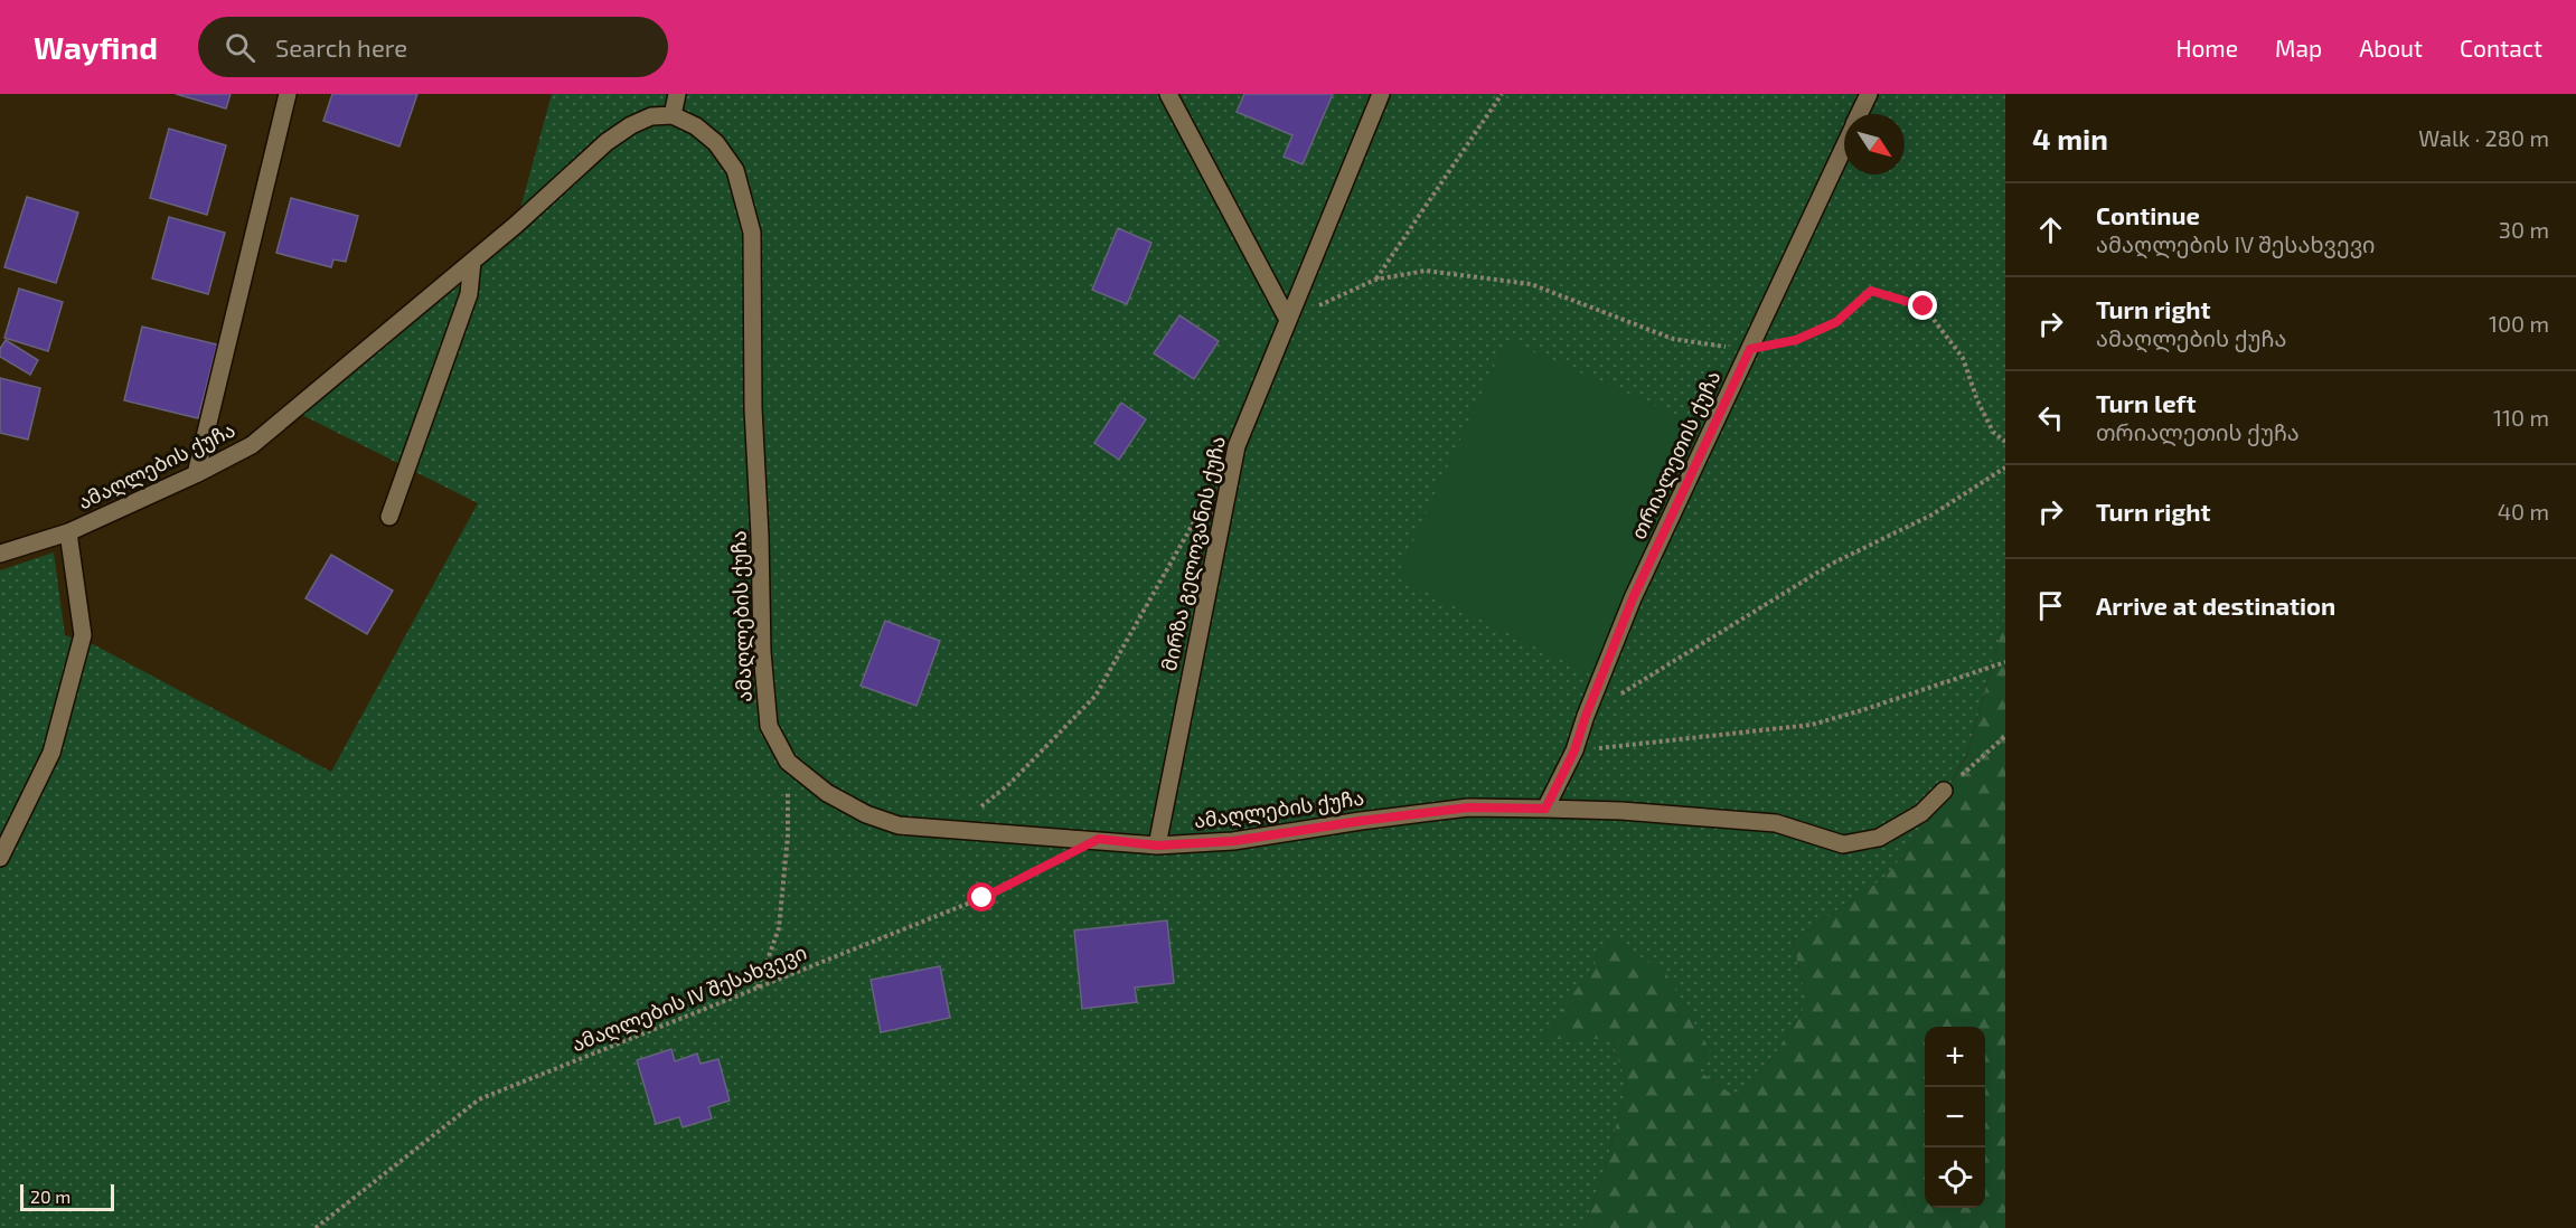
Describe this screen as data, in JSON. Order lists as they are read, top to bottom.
{
  "streets": {
    "street": ["თრიალეთის ქუჩა", "ამაღლების ქუჩა", "მირზა გელოვანის ქუჩა"],
    "path": ["ამაღლების IV შესახვევი"]
  },
  "crossings": [
    ["თრიალეთის ქუჩა", "ამაღლების ქუჩა"],
    ["ამაღლების ქუჩა", "მირზა გელოვანის ქუჩა"],
    ["ამაღლების ქუჩა", "ამაღლების IV შესახვევი"]
  ],
  "scale_bar": "20 m",
  "north": "bottom right",
  "page": {
    "header": "Wayfind",
    "search": "Search here",
    "nav": [
      "Home",
      "Map",
      "About",
      "Contact"
    ],
    "heading": ["4 min", "Walk · 280 m"],
    "list": [
      ["Continue", "ამაღლების IV შესახვევი", "30 m"],
      ["Turn right", "ამაღლების ქუჩა", "100 m"],
      ["Turn left", "თრიალეთის ქუჩა", "110 m"],
      ["Turn right", "40 m"],
      "Arrive at destination"
    ],
    "map_buttons": ["+", "−"],
    "scale": "20 m"
  }
}
